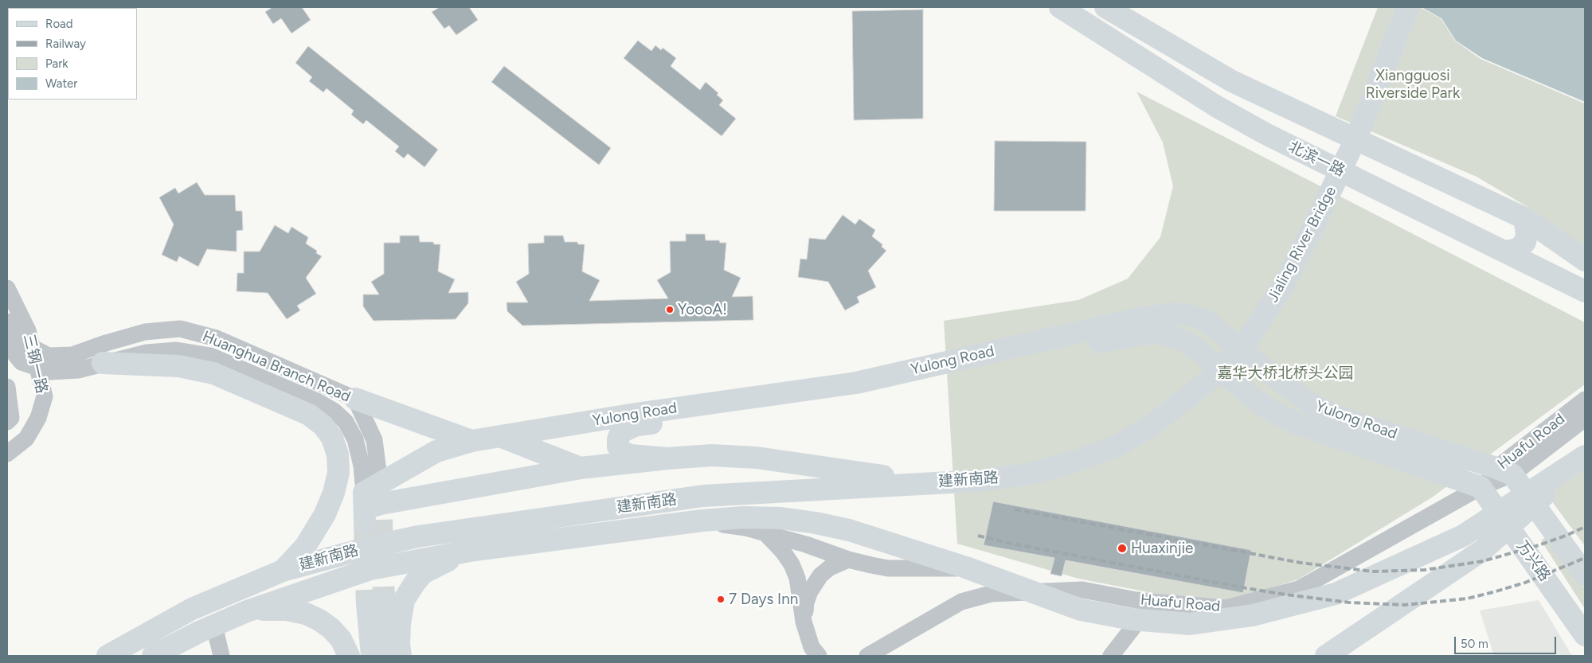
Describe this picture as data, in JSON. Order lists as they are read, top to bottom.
{
  "streets": {
    "main road": [
      "北滨一路",
      "Jialing River Bridge",
      "Yulong Road",
      "建新南路",
      "万兴路"
    ],
    "street": ["三钢一路", "Huanghua Branch Road", "Huafu Road"]
  },
  "crossings": [
    ["Jialing River Bridge", "建新南路"],
    ["Yulong Road", "Huanghua Branch Road"],
    ["Yulong Road", "Huafu Road"],
    ["Yulong Road", "万兴路"],
    ["Huafu Road", "万兴路"]
  ],
  "parks": ["Xiangguosi Riverside Park", "嘉华大桥北桥头公园"],
  "places": ["YoooA!", "Huaxinjie", "7 Days Inn"],
  "legend": [
    "Road",
    "Railway",
    "Park",
    "Water"
  ],
  "scale_bar": "50 m"
}
